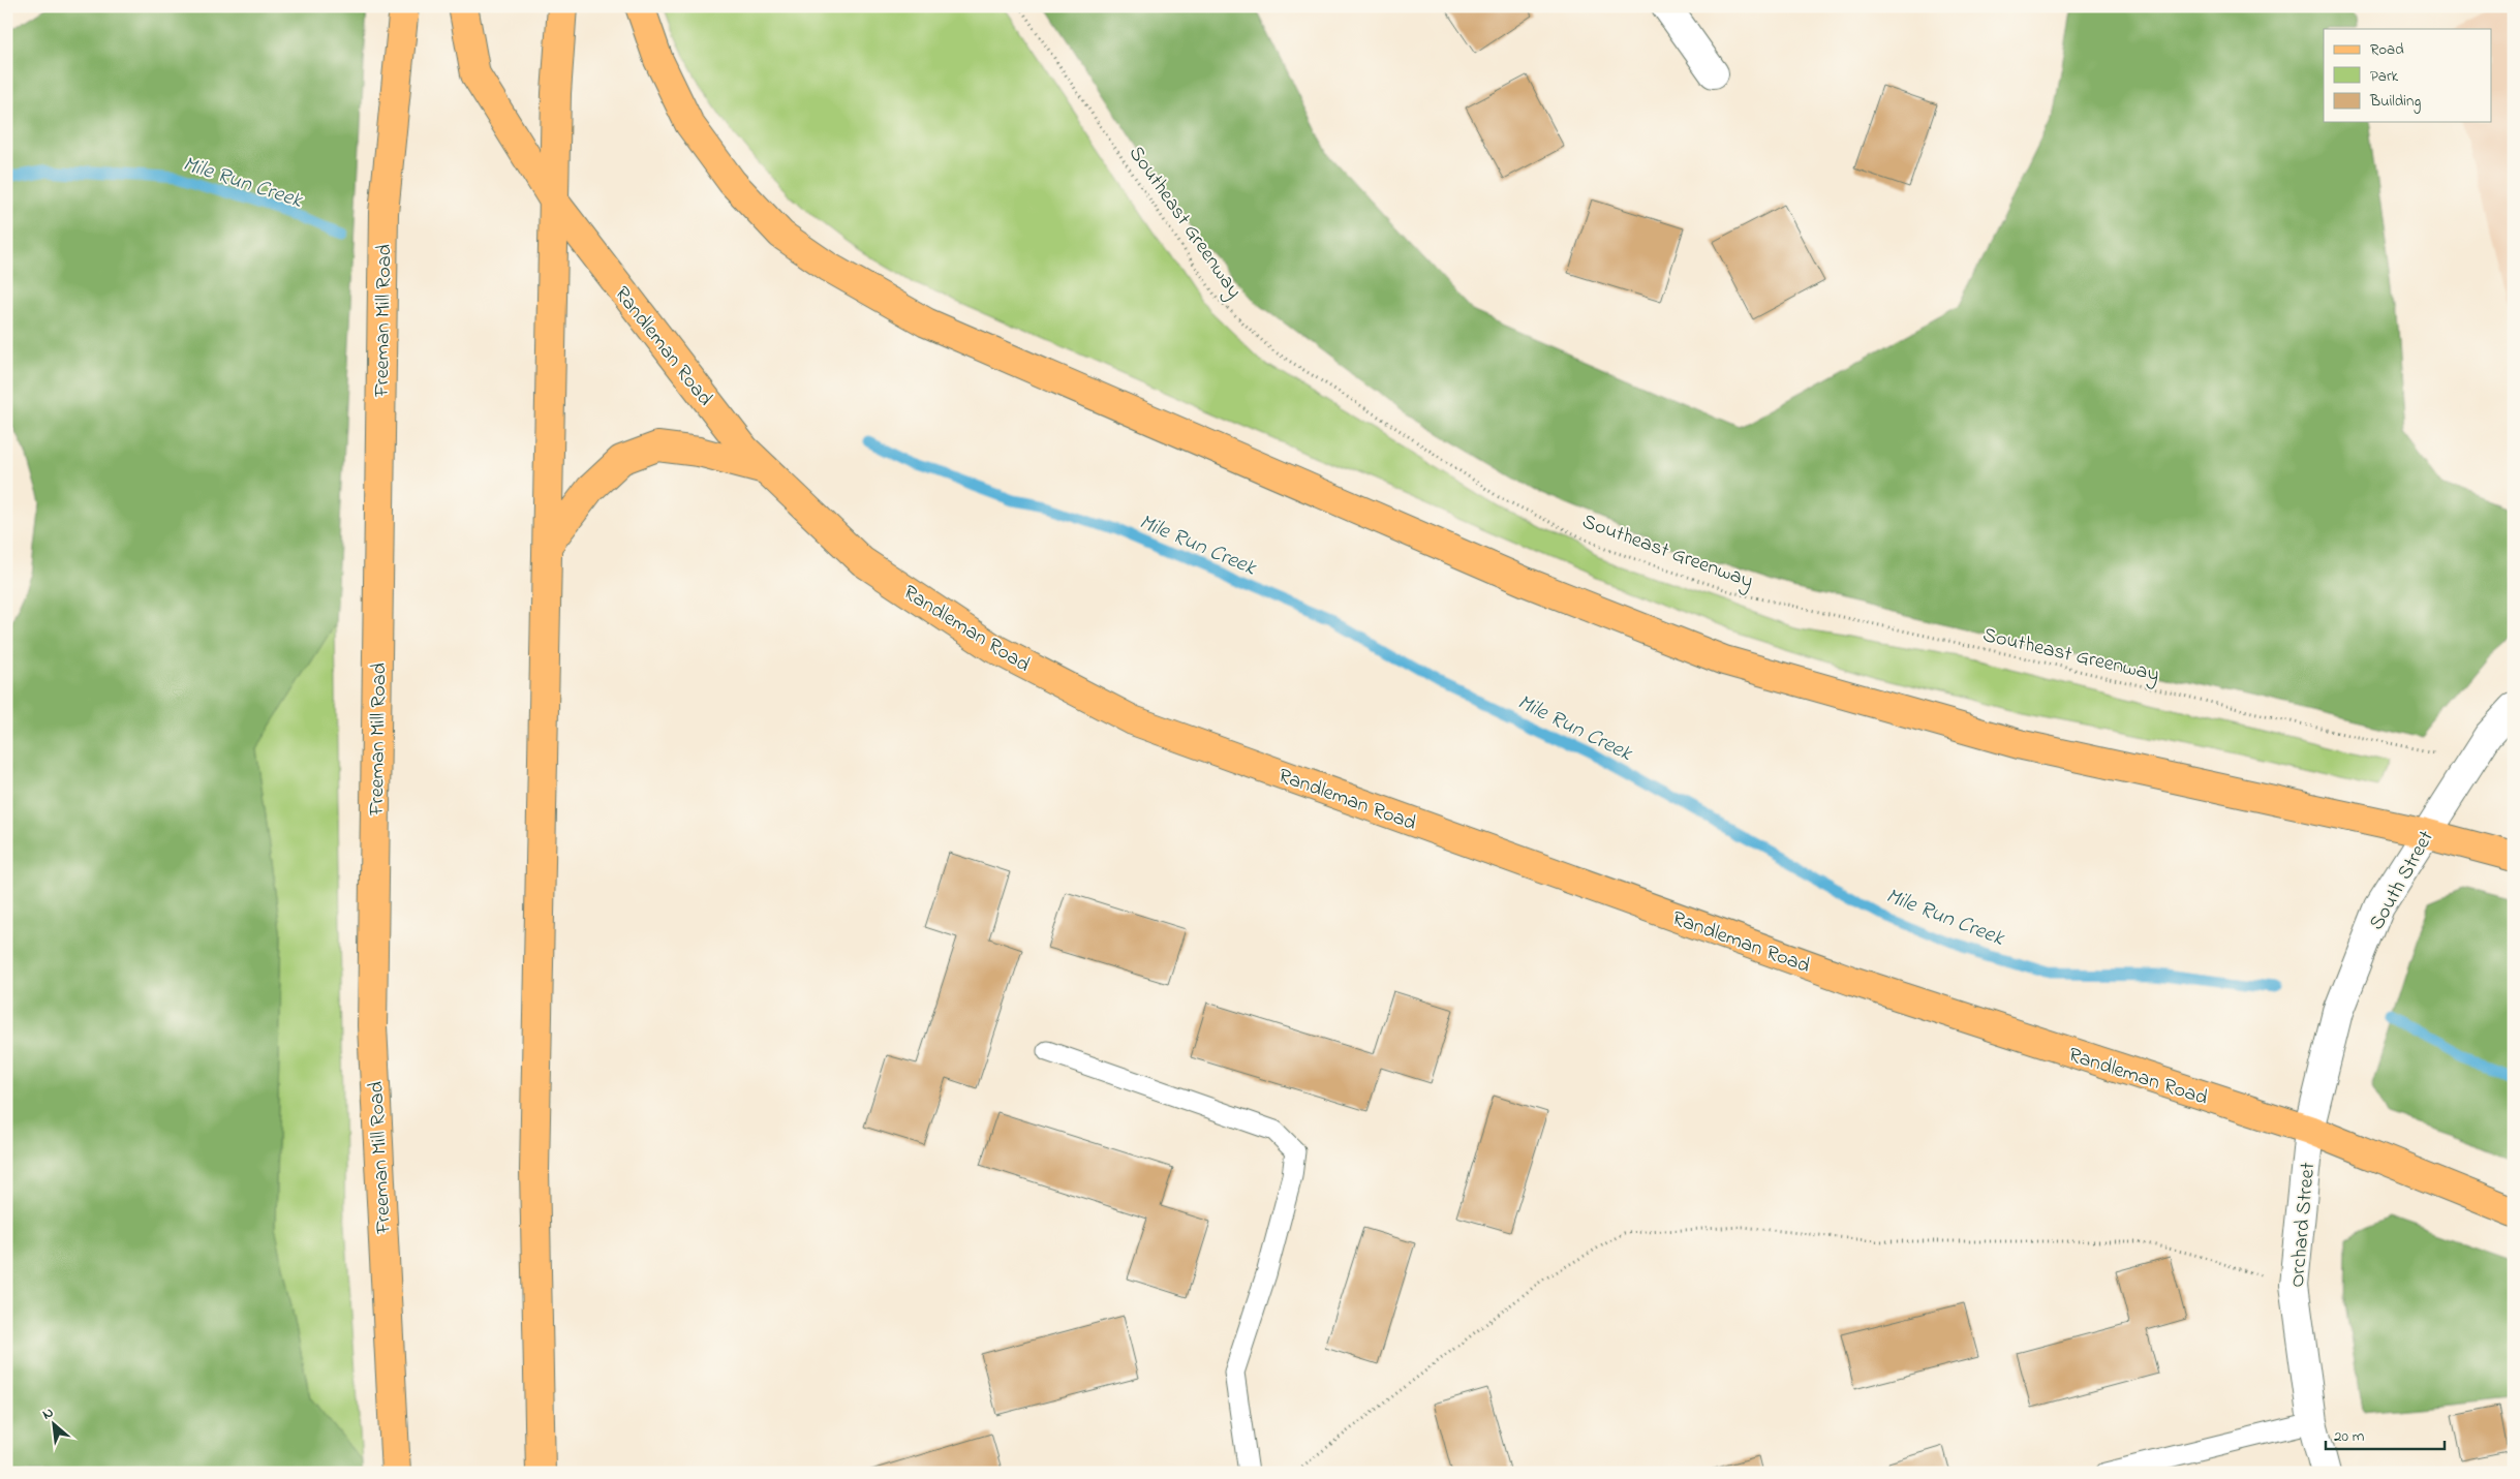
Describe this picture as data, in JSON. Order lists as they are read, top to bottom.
{
  "streets": {
    "main road": ["Freeman Mill Road", "Randleman Road"],
    "street": ["South Street", "Orchard Street"],
    "path": ["Southeast Greenway"]
  },
  "crossings": [
    ["Southeast Greenway", "South Street"],
    ["Randleman Road", "South Street"],
    ["Randleman Road", "Orchard Street"],
    ["South Street", "Orchard Street"]
  ],
  "water": ["Mile Run Creek"],
  "legend": ["Road", "Park", "Building"],
  "scale_bar": "20 m",
  "north": "top left"
}
